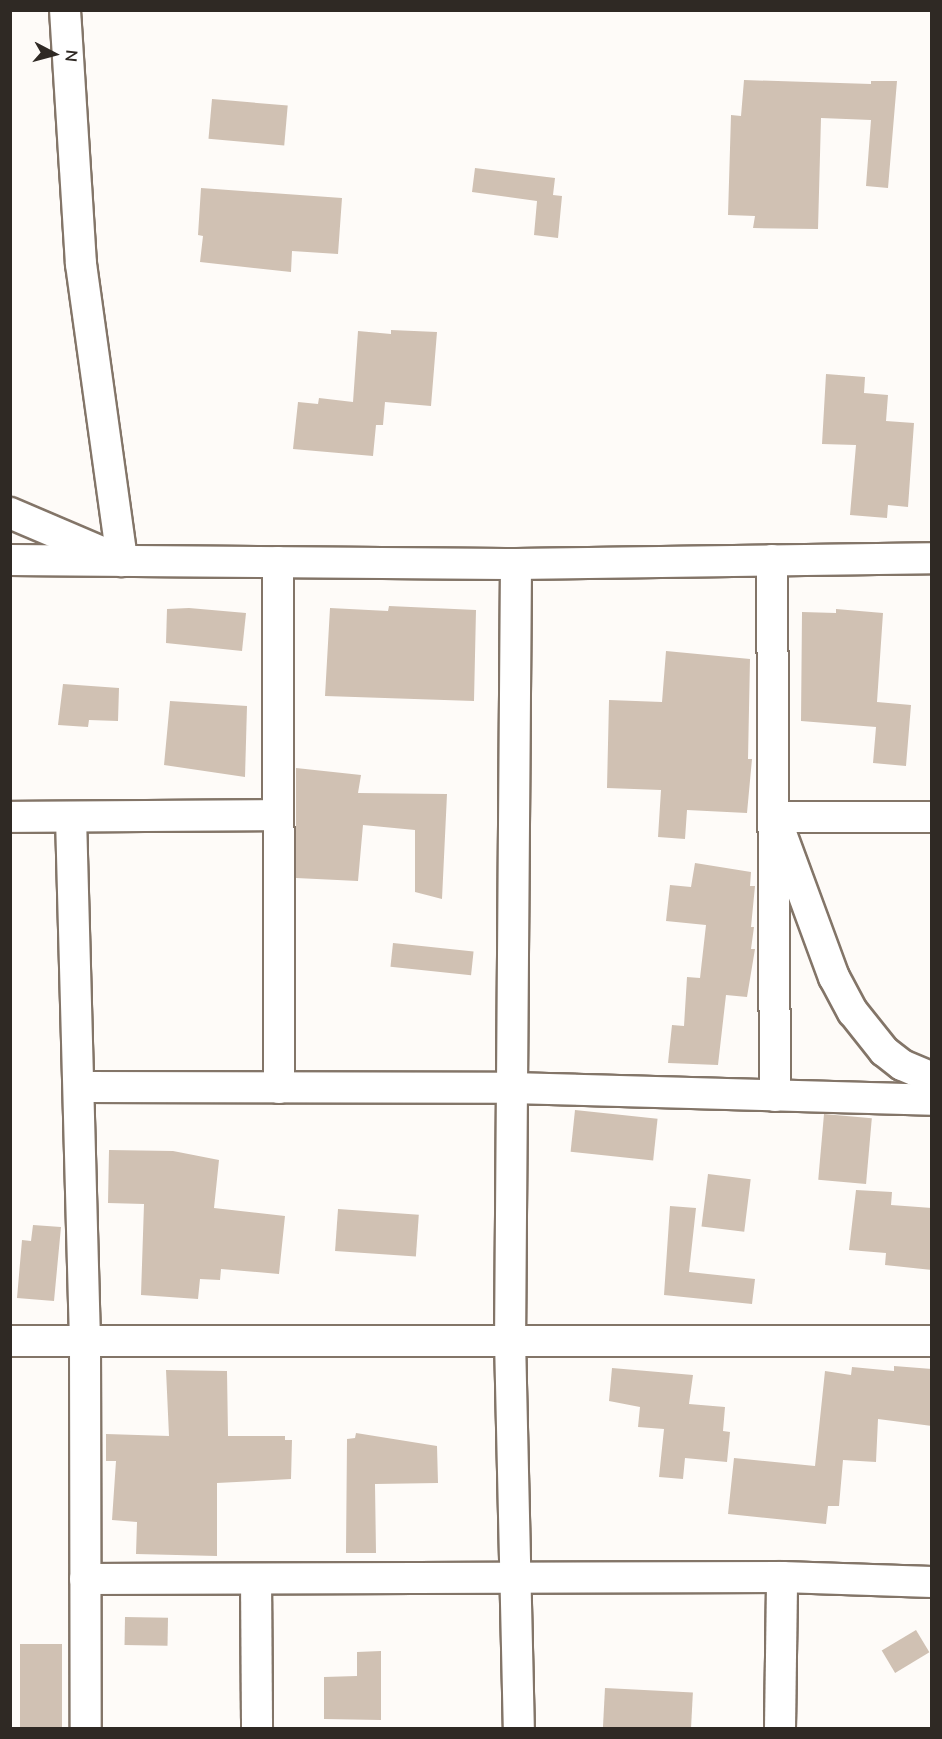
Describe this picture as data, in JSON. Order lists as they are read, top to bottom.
{
  "north": "right"
}
